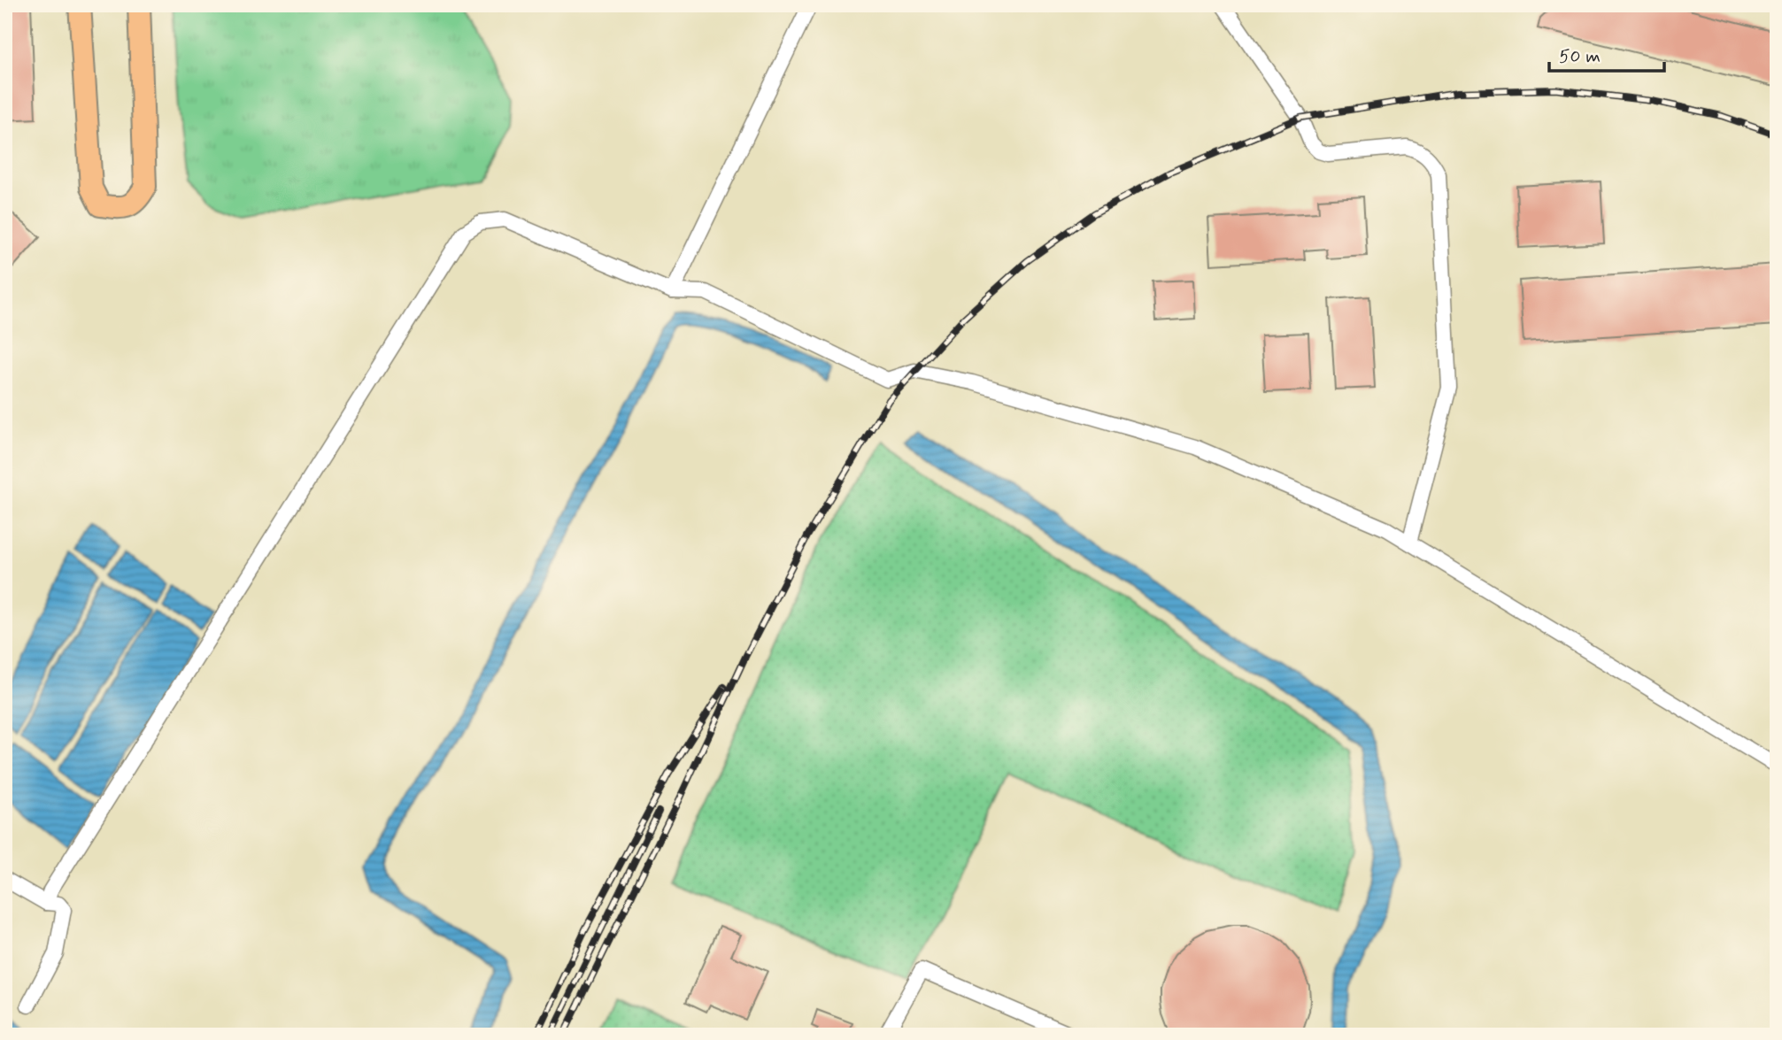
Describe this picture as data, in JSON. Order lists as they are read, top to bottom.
{
  "scale_bar": "50 m"
}
